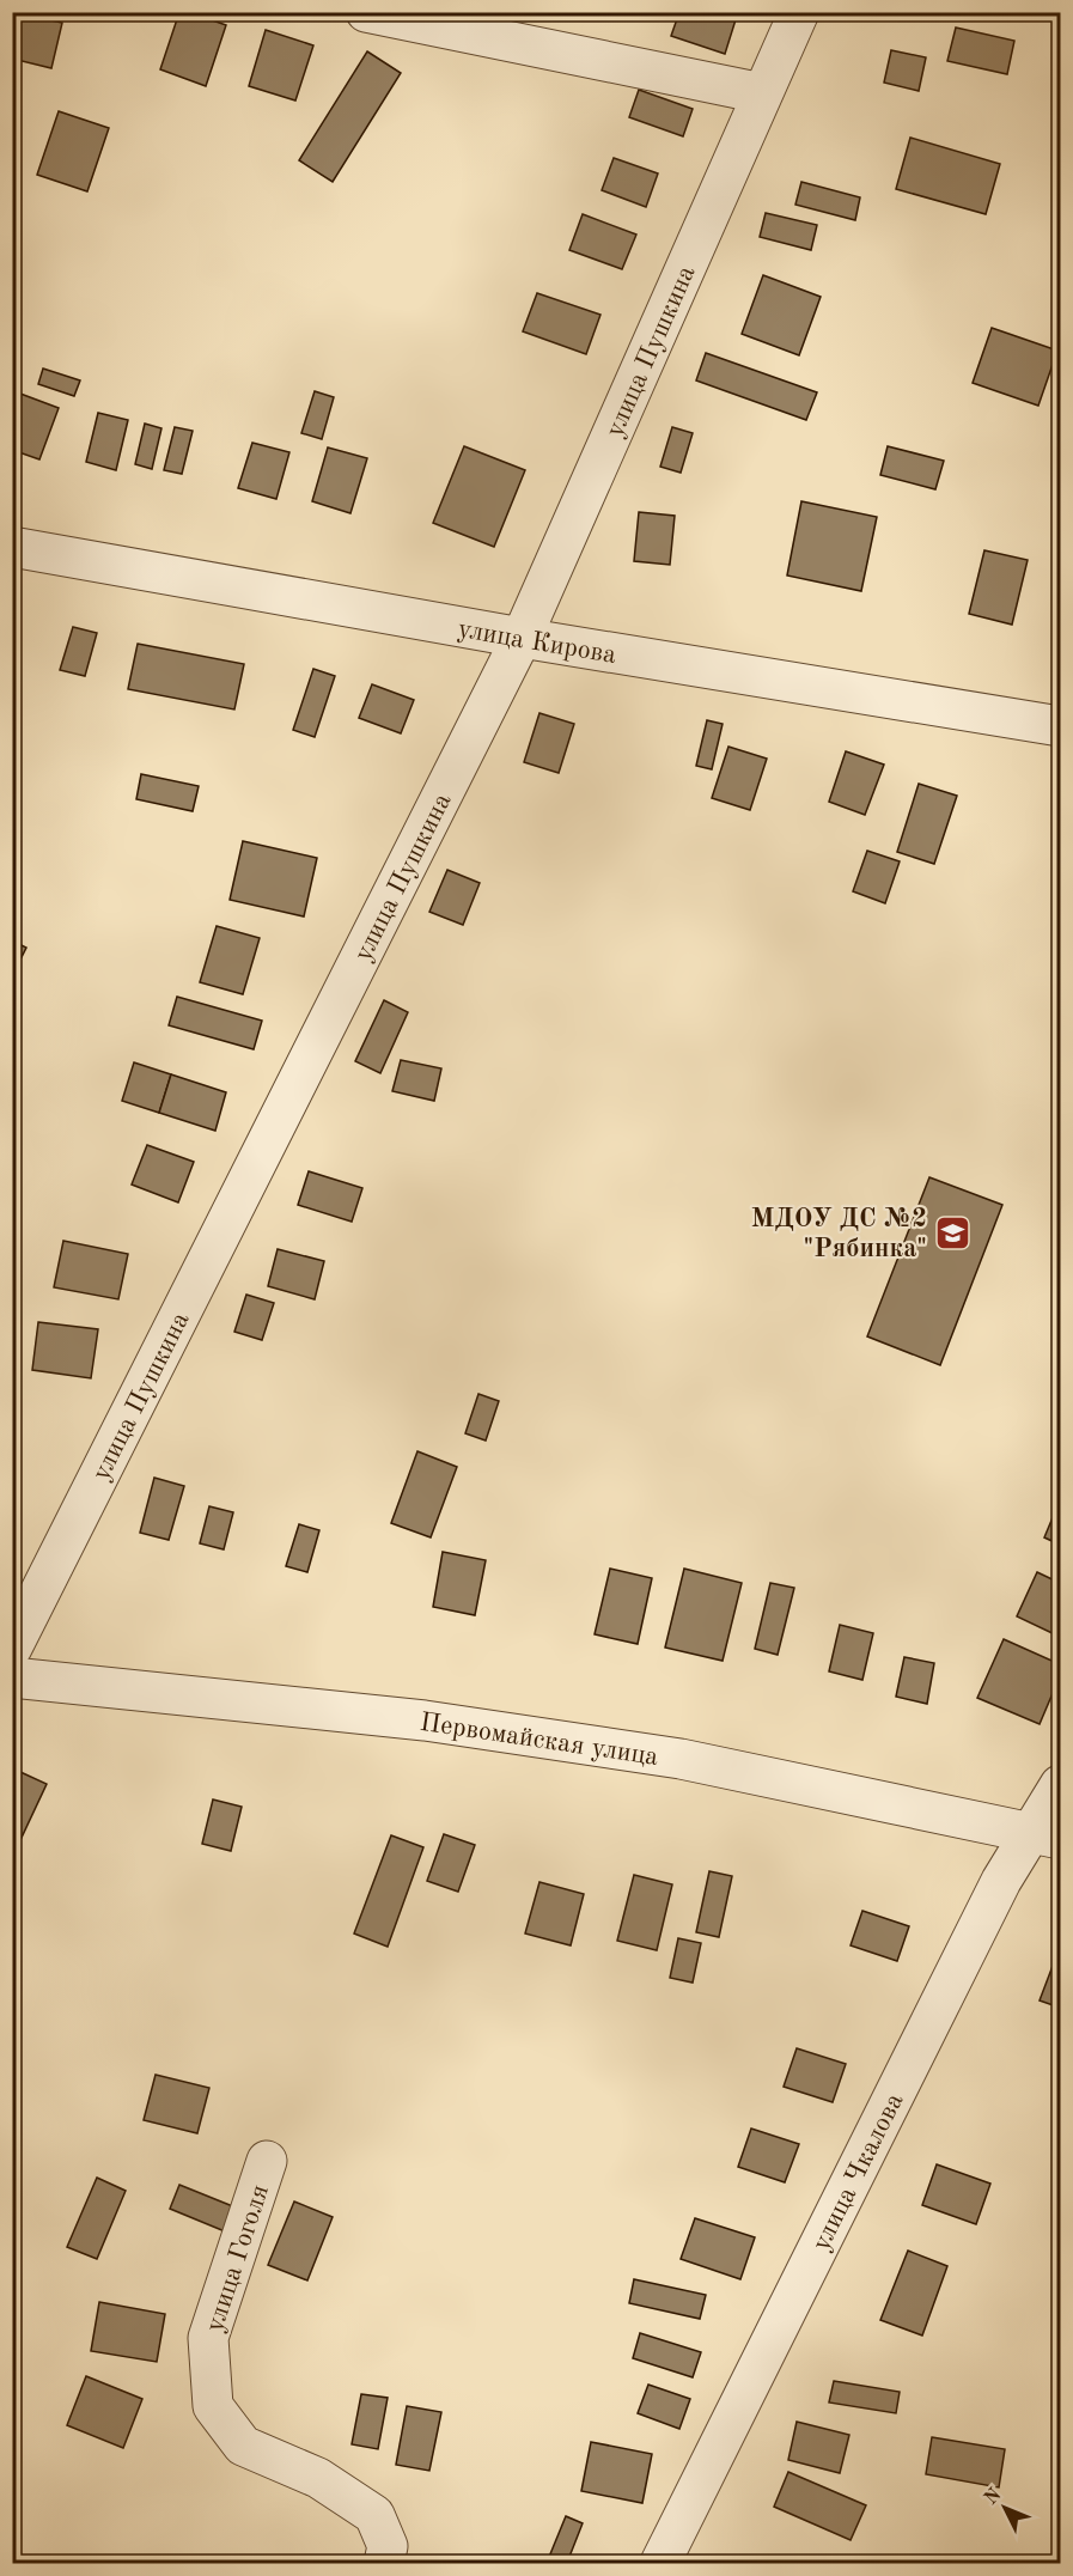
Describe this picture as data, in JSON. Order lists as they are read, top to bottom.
{
  "streets": {
    "street": [
      "улица Пушкина",
      "улица Кирова",
      "Первомайская улица",
      "улица Чкалова",
      "улица Гоголя"
    ]
  },
  "crossings": [
    ["улица Пушкина", "улица Кирова"],
    ["Первомайская улица", "улица Чкалова"]
  ],
  "places": {
    "school or university": ["МДОУ ДС №2 \"Рябинка\""]
  },
  "north": "top left"
}
